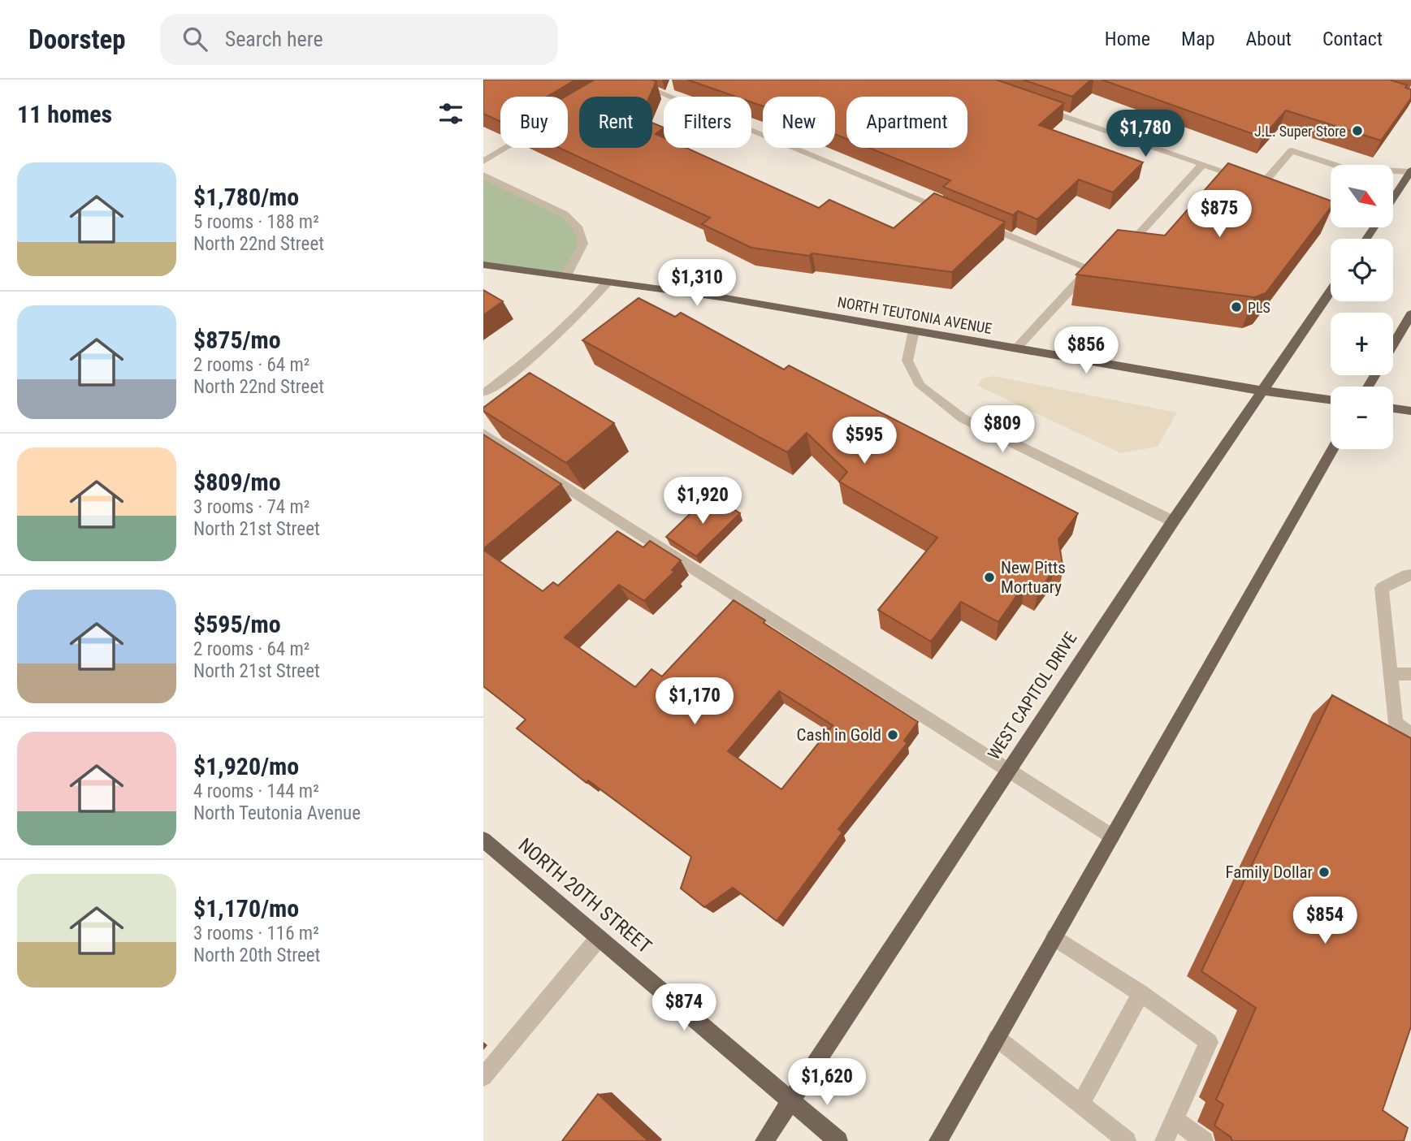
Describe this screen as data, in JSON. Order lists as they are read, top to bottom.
{
  "streets": {
    "main road": ["NORTH TEUTONIA AVENUE", "WEST CAPITOL DRIVE", "NORTH 20TH STREET"]
  },
  "crossings": [
    ["NORTH TEUTONIA AVENUE", "WEST CAPITOL DRIVE"],
    ["WEST CAPITOL DRIVE", "NORTH 20TH STREET"]
  ],
  "places": [
    "J.L. Super Store",
    "PLS",
    "New Pitts Mortuary",
    "Cash in Gold",
    "Family Dollar"
  ],
  "north": "bottom right",
  "page": {
    "header": "Doorstep",
    "search": "Search here",
    "nav": [
      "Home",
      "Map",
      "About",
      "Contact"
    ],
    "heading": "11 homes",
    "chip": [
      "Buy",
      "Rent",
      "Filters",
      "New",
      "Apartment"
    ],
    "price": [
      "$1,780",
      "$875",
      "$1,310",
      "$856",
      "$809",
      "$595",
      "$1,920",
      "$1,170",
      "$854",
      "$874",
      "$1,620"
    ],
    "list": [
      {
        "name": "$1,780/mo",
        "note": "5 rooms · 188 m² · North 22nd Street"
      },
      {
        "name": "$875/mo",
        "note": "2 rooms · 64 m² · North 22nd Street"
      },
      {
        "name": "$809/mo",
        "note": "3 rooms · 74 m² · North 21st Street"
      },
      {
        "name": "$595/mo",
        "note": "2 rooms · 64 m² · North 21st Street"
      },
      {
        "name": "$1,920/mo",
        "note": "4 rooms · 144 m² · North Teutonia Avenue"
      },
      {
        "name": "$1,170/mo",
        "note": "3 rooms · 116 m² · North 20th Street"
      }
    ],
    "map_buttons": ["+", "−"]
  }
}
